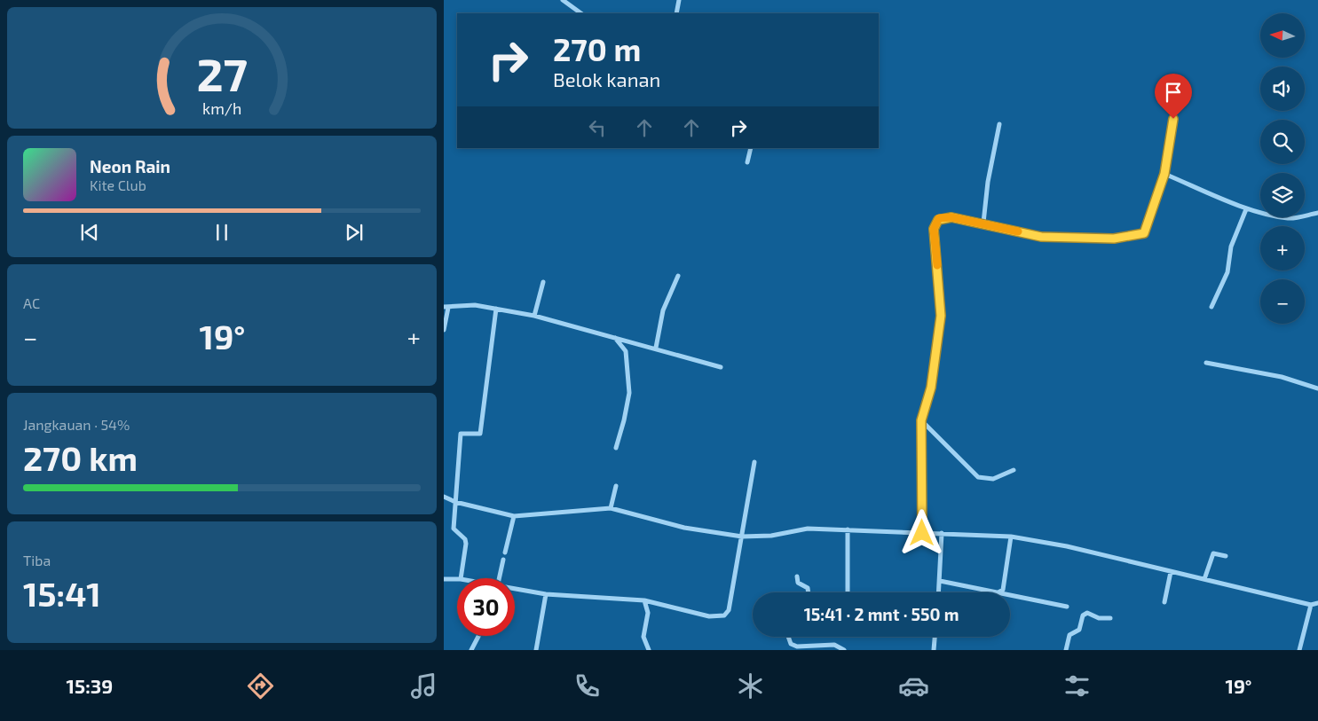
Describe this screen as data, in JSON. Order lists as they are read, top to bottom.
{
  "north": "left",
  "page": {
    "map_buttons": ["+", "−"],
    "turn": ["270 m", "Belok kanan"],
    "song": ["Neon Rain", "Kite Club"],
    "tile": [
      "AC",
      ["Jangkauan · 54%", "270 km"],
      ["Tiba", "15:41"]
    ],
    "heat": ["−", "19°", "+"],
    "limit": "30",
    "trip": "15:41 · 2 mnt · 550 m",
    "tabs": ["15:39", "19°"],
    "gauge": ["27", "km/h"]
  }
}
